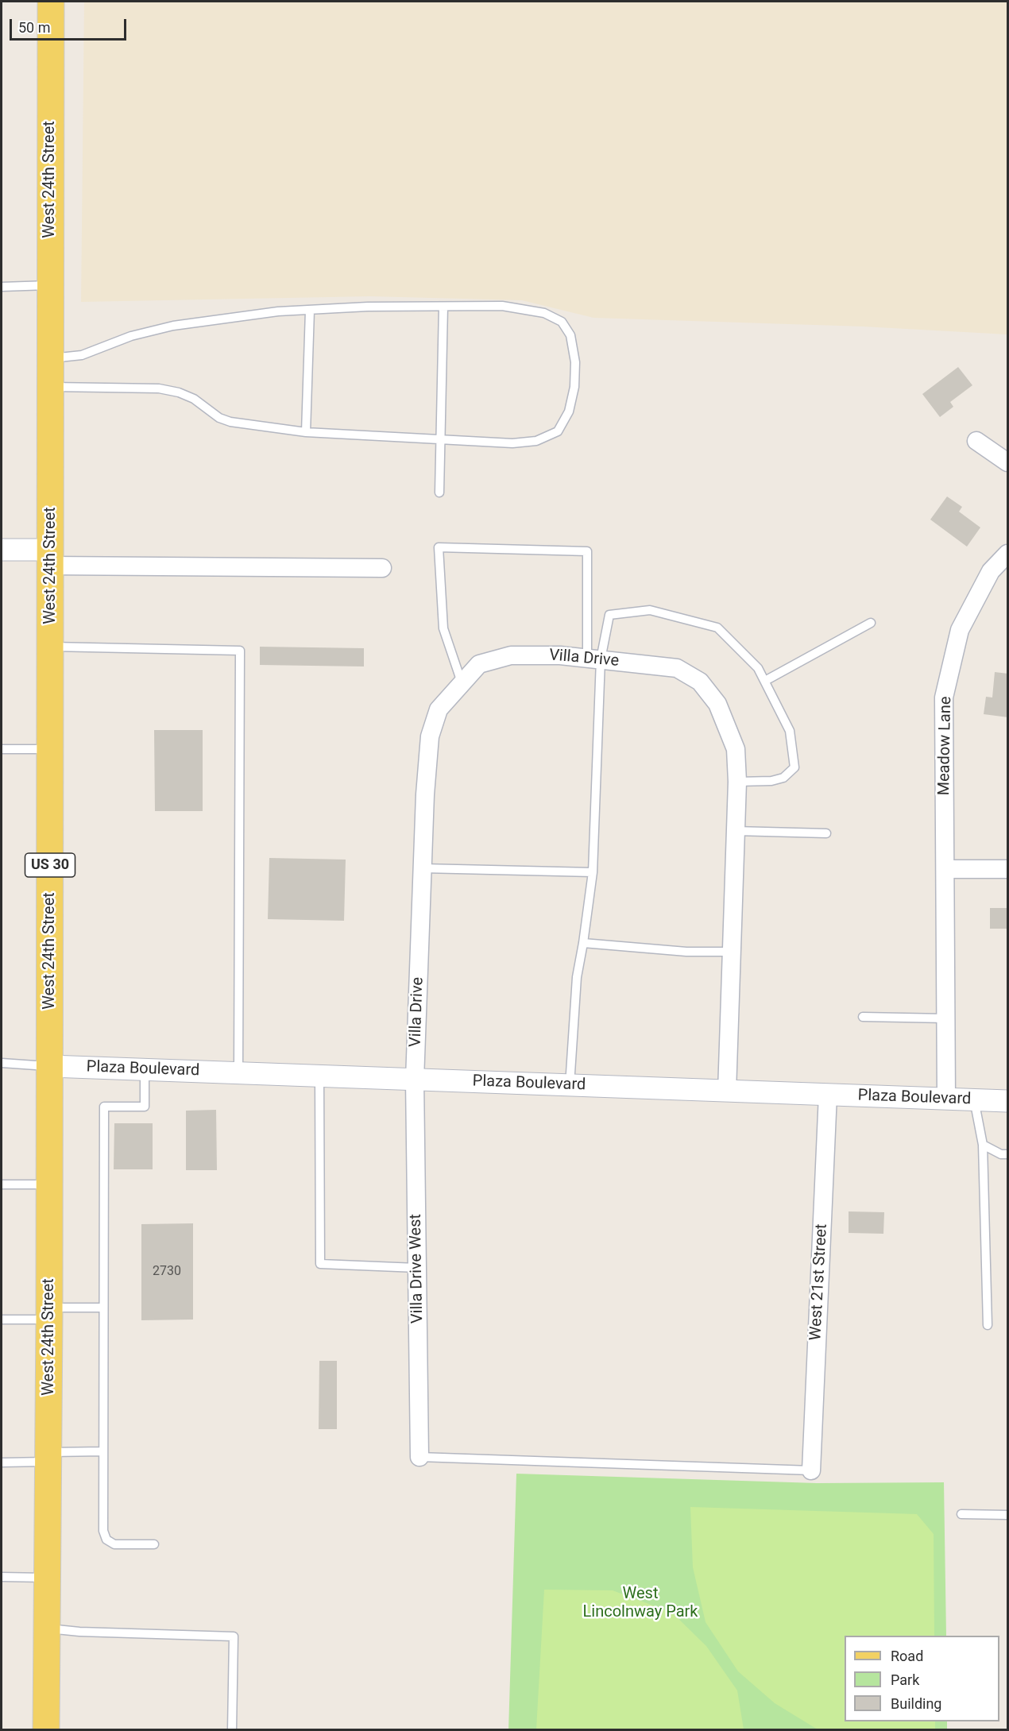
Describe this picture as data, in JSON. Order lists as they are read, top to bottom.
{
  "streets": {
    "main road": ["West 24th Street", "US 30"],
    "street": [
      "Villa Drive",
      "Meadow Lane",
      "Plaza Boulevard",
      "Villa Drive West",
      "West 21st Street"
    ]
  },
  "crossings": [
    ["West 24th Street", "Plaza Boulevard"],
    ["Villa Drive", "Plaza Boulevard"],
    ["Villa Drive", "Villa Drive West"],
    ["Meadow Lane", "Plaza Boulevard"],
    ["Plaza Boulevard", "Villa Drive West"],
    ["Plaza Boulevard", "West 21st Street"]
  ],
  "parks": ["West Lincolnway Park"],
  "house_numbers": ["2730"],
  "legend": ["Road", "Park", "Building"],
  "scale_bar": "50 m"
}
